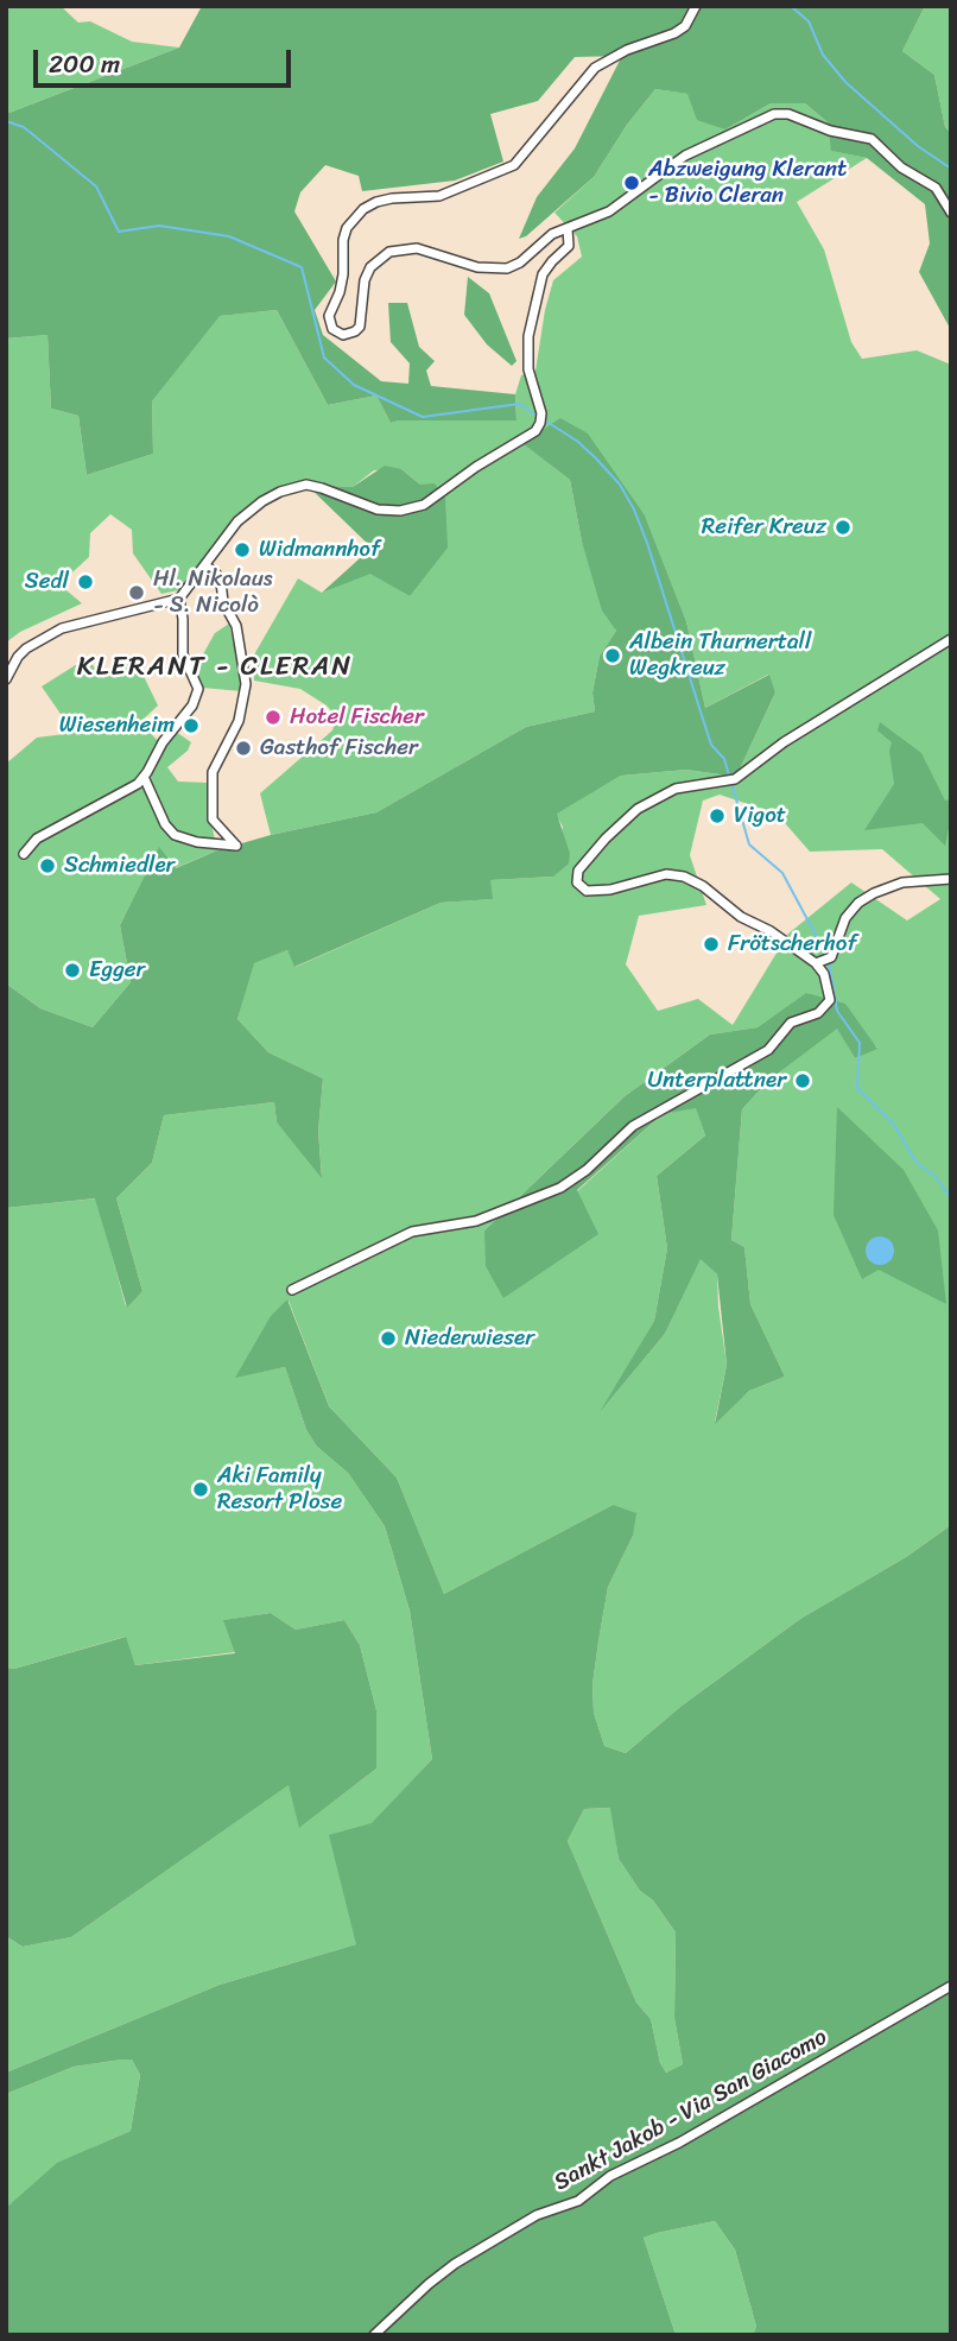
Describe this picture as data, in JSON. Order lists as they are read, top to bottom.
{
  "streets": {
    "street": ["Sankt Jakob - Via San Giacomo"]
  },
  "districts": ["KLERANT - CLERAN"],
  "places": [
    "Abzweigung Klerant - Bivio Cleran",
    "Reifer Kreuz",
    "Widmannhof",
    "Sedl",
    "Hl. Nikolaus - S. Nicolò",
    "Albein Thurnertall Wegkreuz",
    "Hotel Fischer",
    "Wiesenheim",
    "Gasthof Fischer",
    "Vigot",
    "Schmiedler",
    "Frötscherhof",
    "Egger",
    "Unterplattner",
    "Niederwieser",
    "Aki Family Resort Plose"
  ],
  "scale_bar": "200 m"
}
